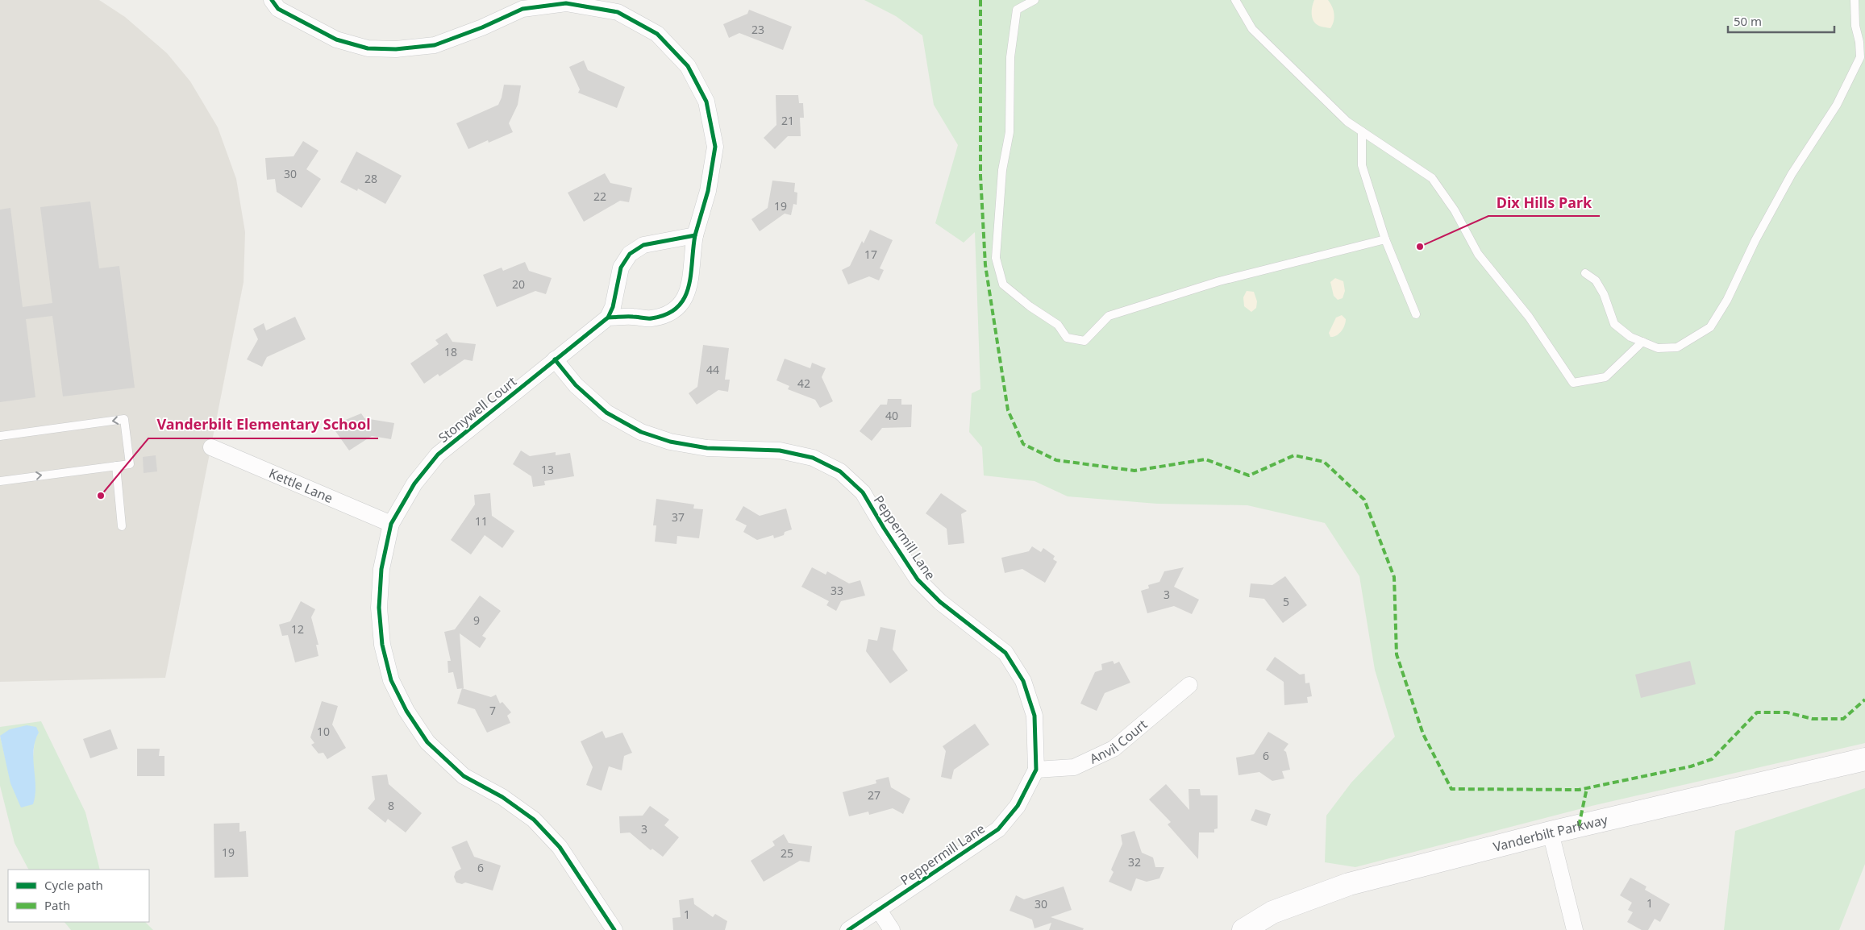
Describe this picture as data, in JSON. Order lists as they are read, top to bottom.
{
  "streets": {
    "main road": ["Vanderbilt Parkway"],
    "street": [
      "Stonywell Court",
      "Kettle Lane",
      "Peppermill Lane",
      "Anvil Court"
    ]
  },
  "crossings": [
    ["Stonywell Court", "Kettle Lane"],
    ["Stonywell Court", "Peppermill Lane"],
    ["Peppermill Lane", "Anvil Court"]
  ],
  "places": ["Dix Hills Park", "Vanderbilt Elementary School"],
  "house_numbers": [
    "23",
    "21",
    "30",
    "28",
    "22",
    "19",
    "17",
    "20",
    "18",
    "44",
    "42",
    "40",
    "13",
    "37",
    "11",
    "33",
    "3",
    "5",
    "9",
    "12",
    "7",
    "10",
    "6",
    "27",
    "8",
    "3",
    "19",
    "25",
    "32",
    "6",
    "1",
    "30",
    "1"
  ],
  "legend": ["Cycle path", "Path"],
  "scale_bar": "50 m"
}
